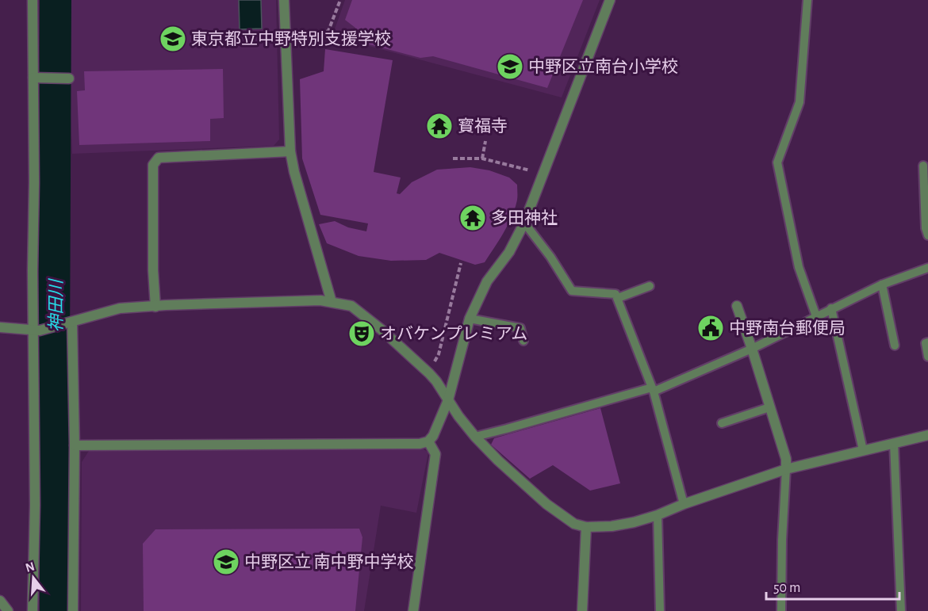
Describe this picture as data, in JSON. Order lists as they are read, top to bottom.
{
  "water": ["神田川"],
  "places": {
    "school or university": ["東京都立中野特別支援学校", "中野区立南台小学校", "中野区立 南中野中学校"],
    "temple": ["寳福寺", "多田神社"],
    "public building": ["中野南台郵便局"],
    "theatre": ["オバケンプレミアム"]
  },
  "scale_bar": "50 m",
  "north": "top"
}
